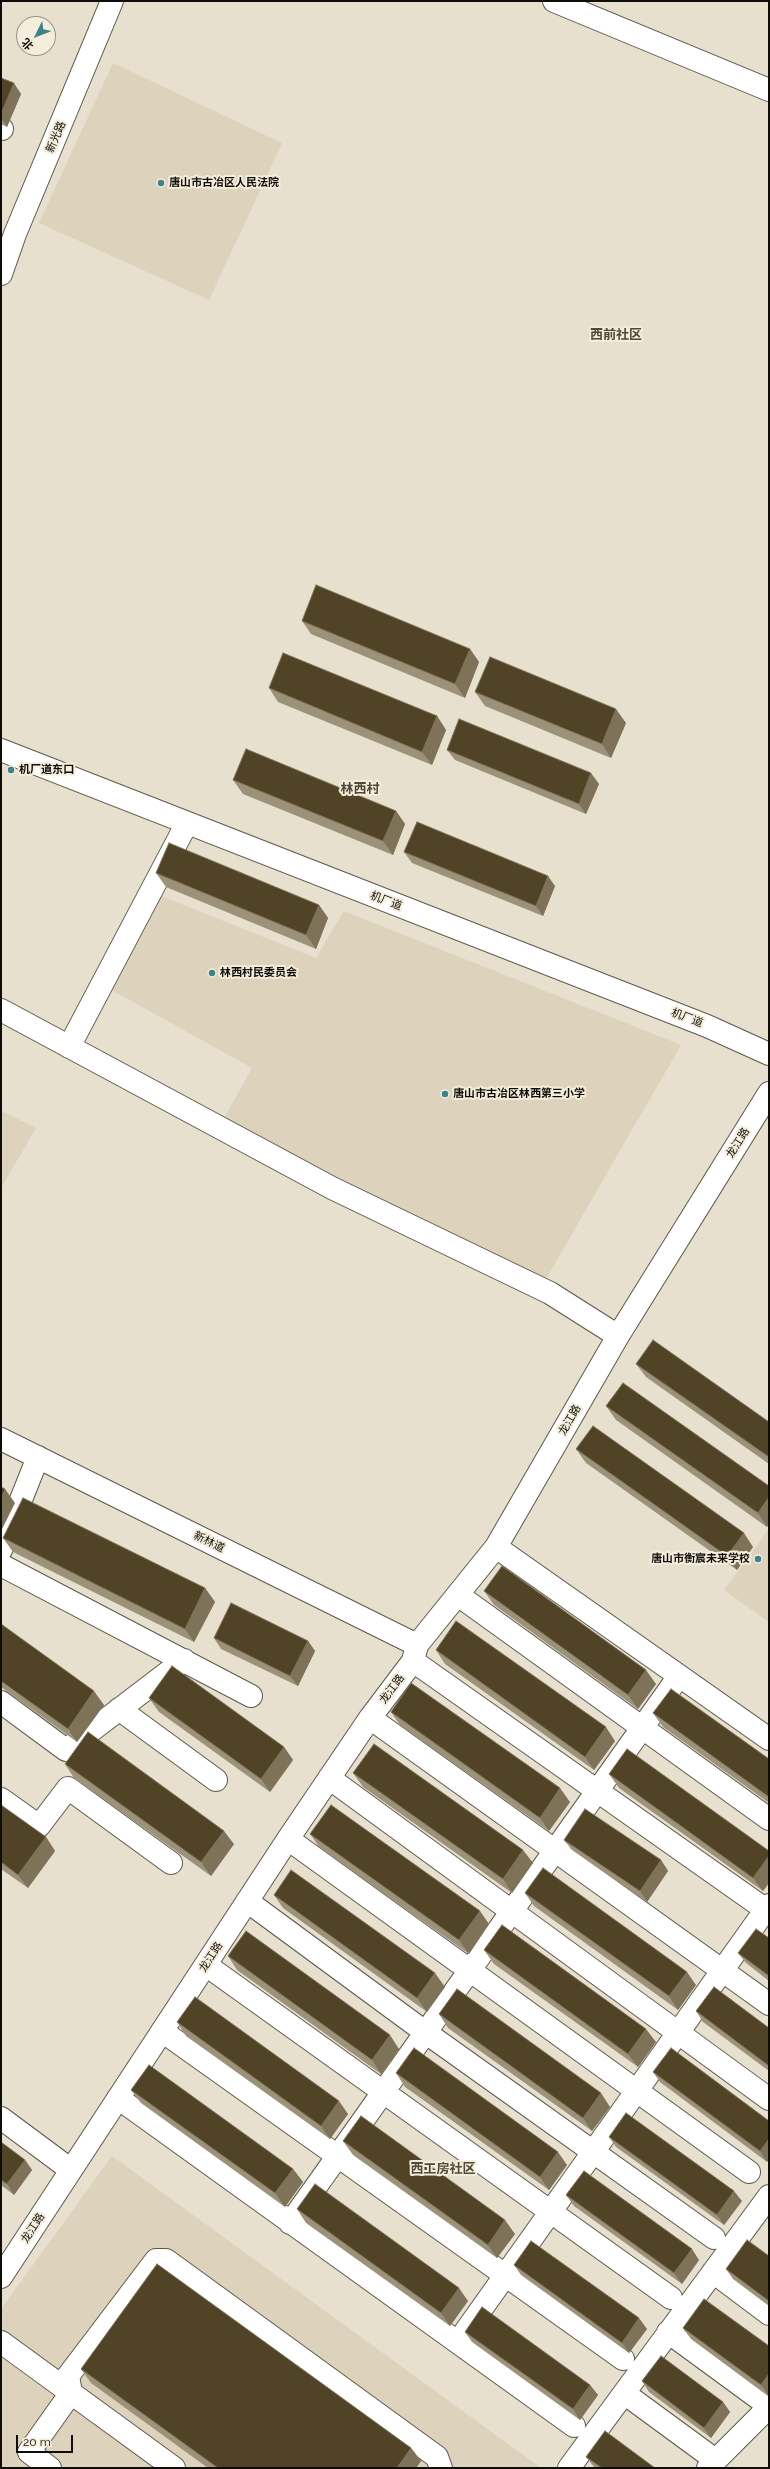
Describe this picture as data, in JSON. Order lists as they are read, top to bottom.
{
  "streets": {
    "street": [
      "新光路",
      "机厂道",
      "龙江路",
      "新林道"
    ]
  },
  "crossings": [
    ["龙江路", "新林道"]
  ],
  "districts": ["西前社区", "林西村", "西工房社区"],
  "places": [
    "唐山市古冶区人民法院",
    "机厂道东口",
    "林西村民委员会",
    "唐山市古冶区林西第三小学",
    "唐山市衡宸未来学校"
  ],
  "scale_bar": "20 m",
  "north": "bottom left"
}
